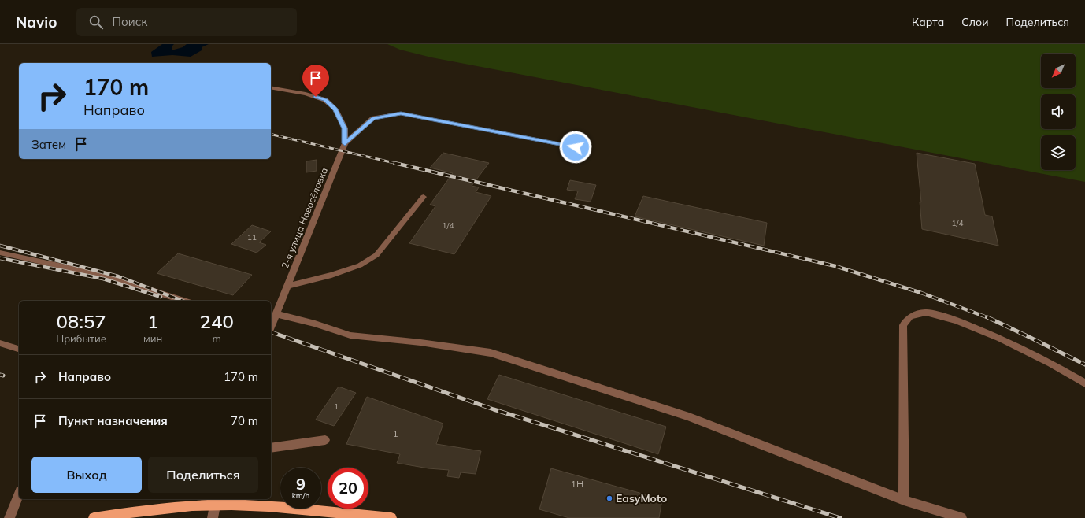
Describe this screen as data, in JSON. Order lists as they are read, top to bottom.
{
  "streets": {
    "street": ["2-я улица Новосёловка"]
  },
  "places": ["EasyMoto"],
  "house_numbers": [
    "1/4",
    "1/4",
    "11",
    "1",
    "1",
    "1Н"
  ],
  "north": "bottom left",
  "page": {
    "header": "Navio",
    "search": "Поиск",
    "nav": ["Карта", "Слои", "Поделиться"],
    "turn": ["170 m", "Направо"],
    "then": "Затем",
    "eta": [
      "08:57",
      "Прибытие",
      "1",
      "мин",
      "240",
      "m"
    ],
    "list": [
      {
        "name": "Направо",
        "value": "170 m"
      },
      {
        "name": "Пункт назначения",
        "value": "70 m"
      }
    ],
    "buttons": ["Выход", "Поделиться"],
    "speed": "9 km/h",
    "limit": "20"
  }
}
